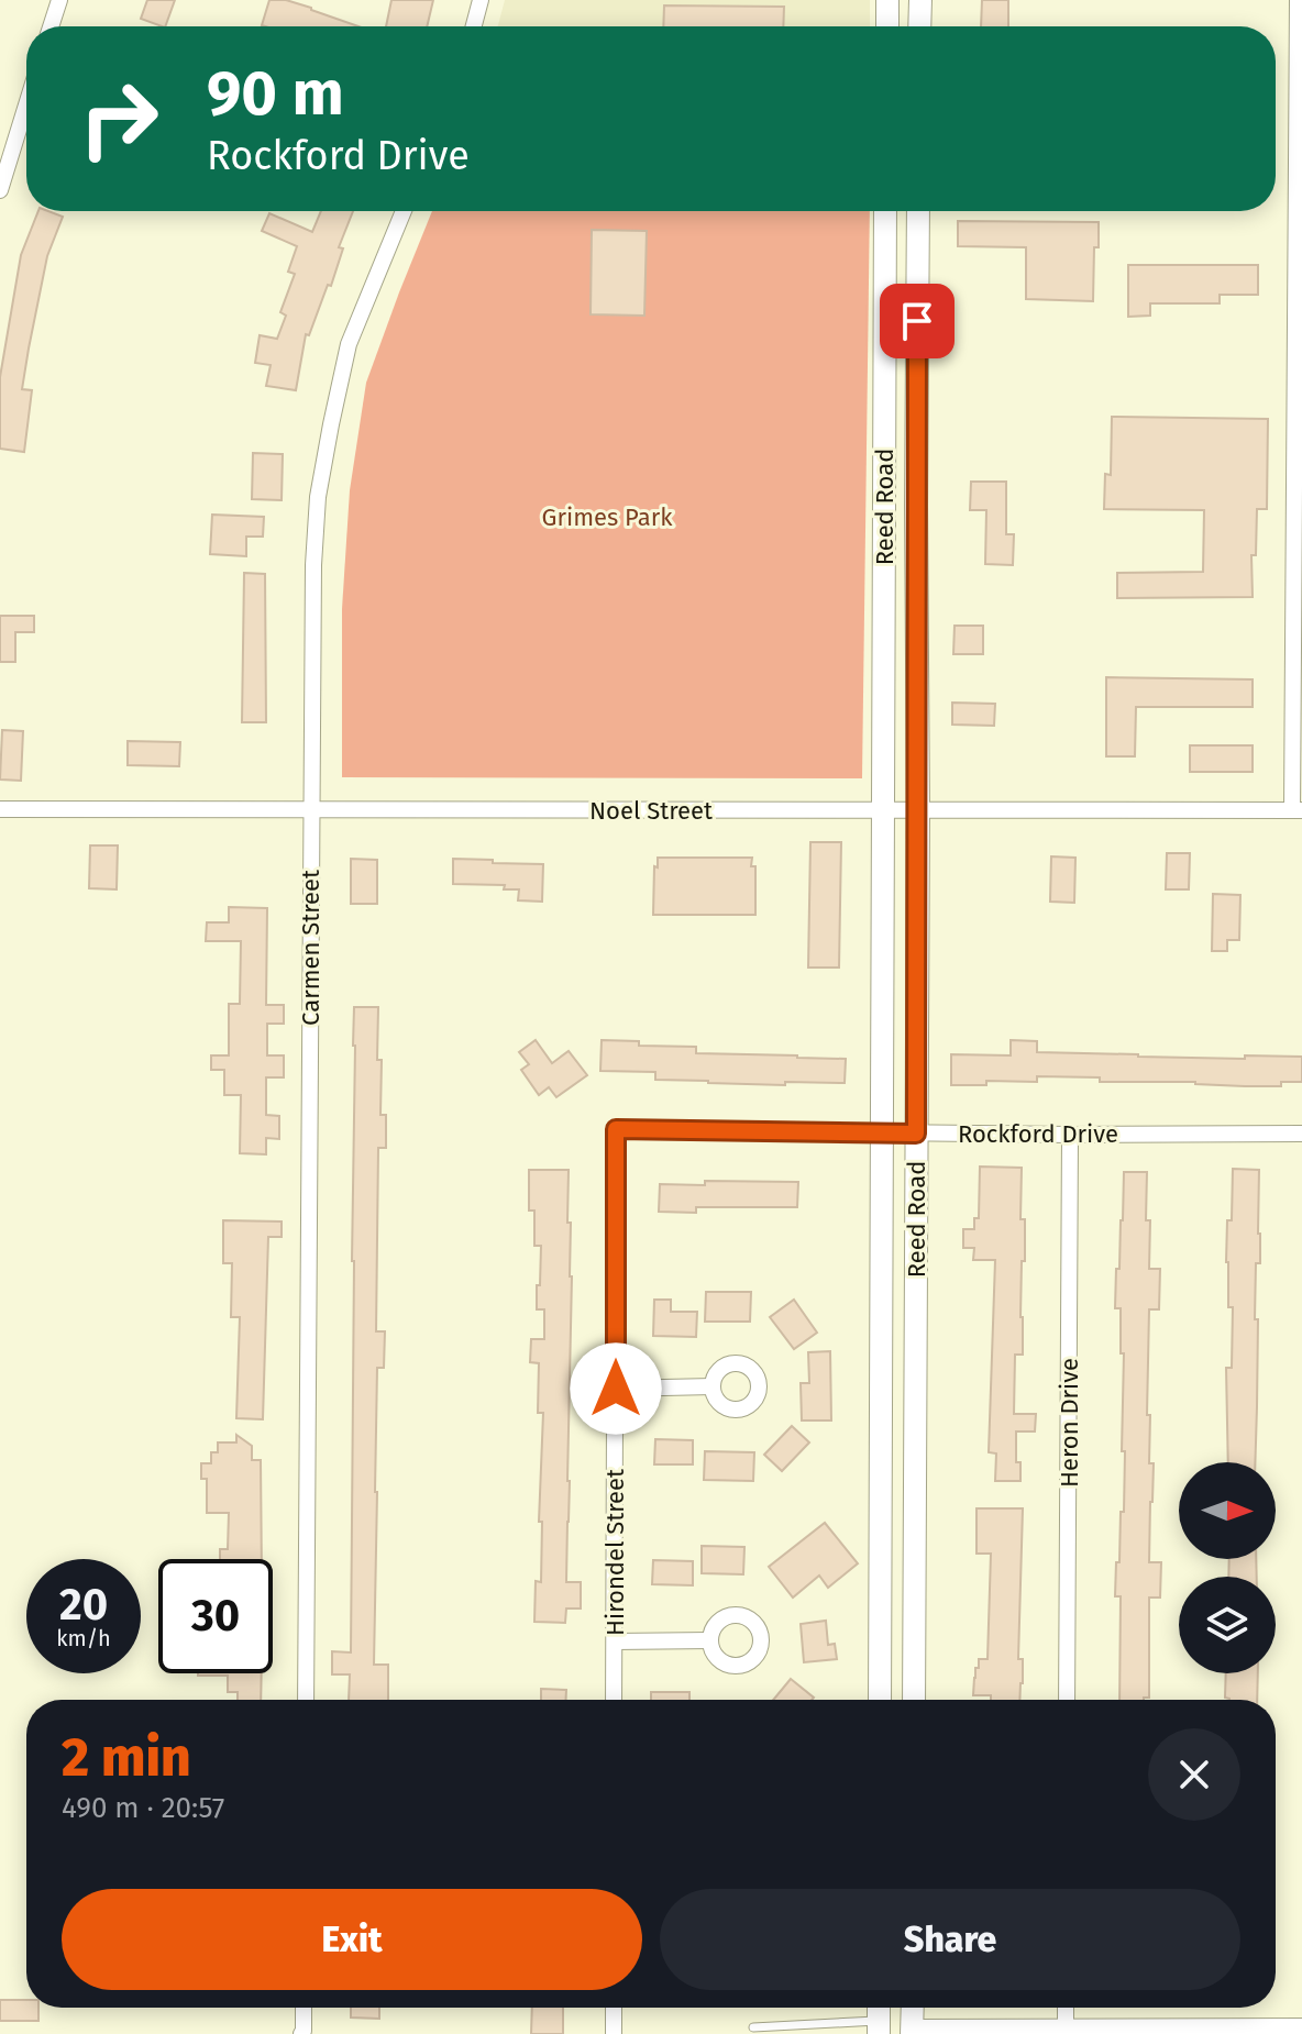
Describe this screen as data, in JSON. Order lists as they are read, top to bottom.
{
  "streets": {
    "street": [
      "Reed Road",
      "Noel Street",
      "Carmen Street",
      "Rockford Drive",
      "Heron Drive",
      "Hirondel Street"
    ]
  },
  "crossings": [
    ["Reed Road", "Noel Street"],
    ["Reed Road", "Rockford Drive"],
    ["Noel Street", "Carmen Street"],
    ["Rockford Drive", "Heron Drive"],
    ["Rockford Drive", "Hirondel Street"]
  ],
  "parks": ["Grimes Park"],
  "north": "right",
  "page": {
    "turn": ["90 m", "Rockford Drive"],
    "speed": "20 km/h",
    "limit": "30",
    "heading": ["2 min", "490 m · 20:57"],
    "buttons": ["Exit", "Share"]
  }
}
